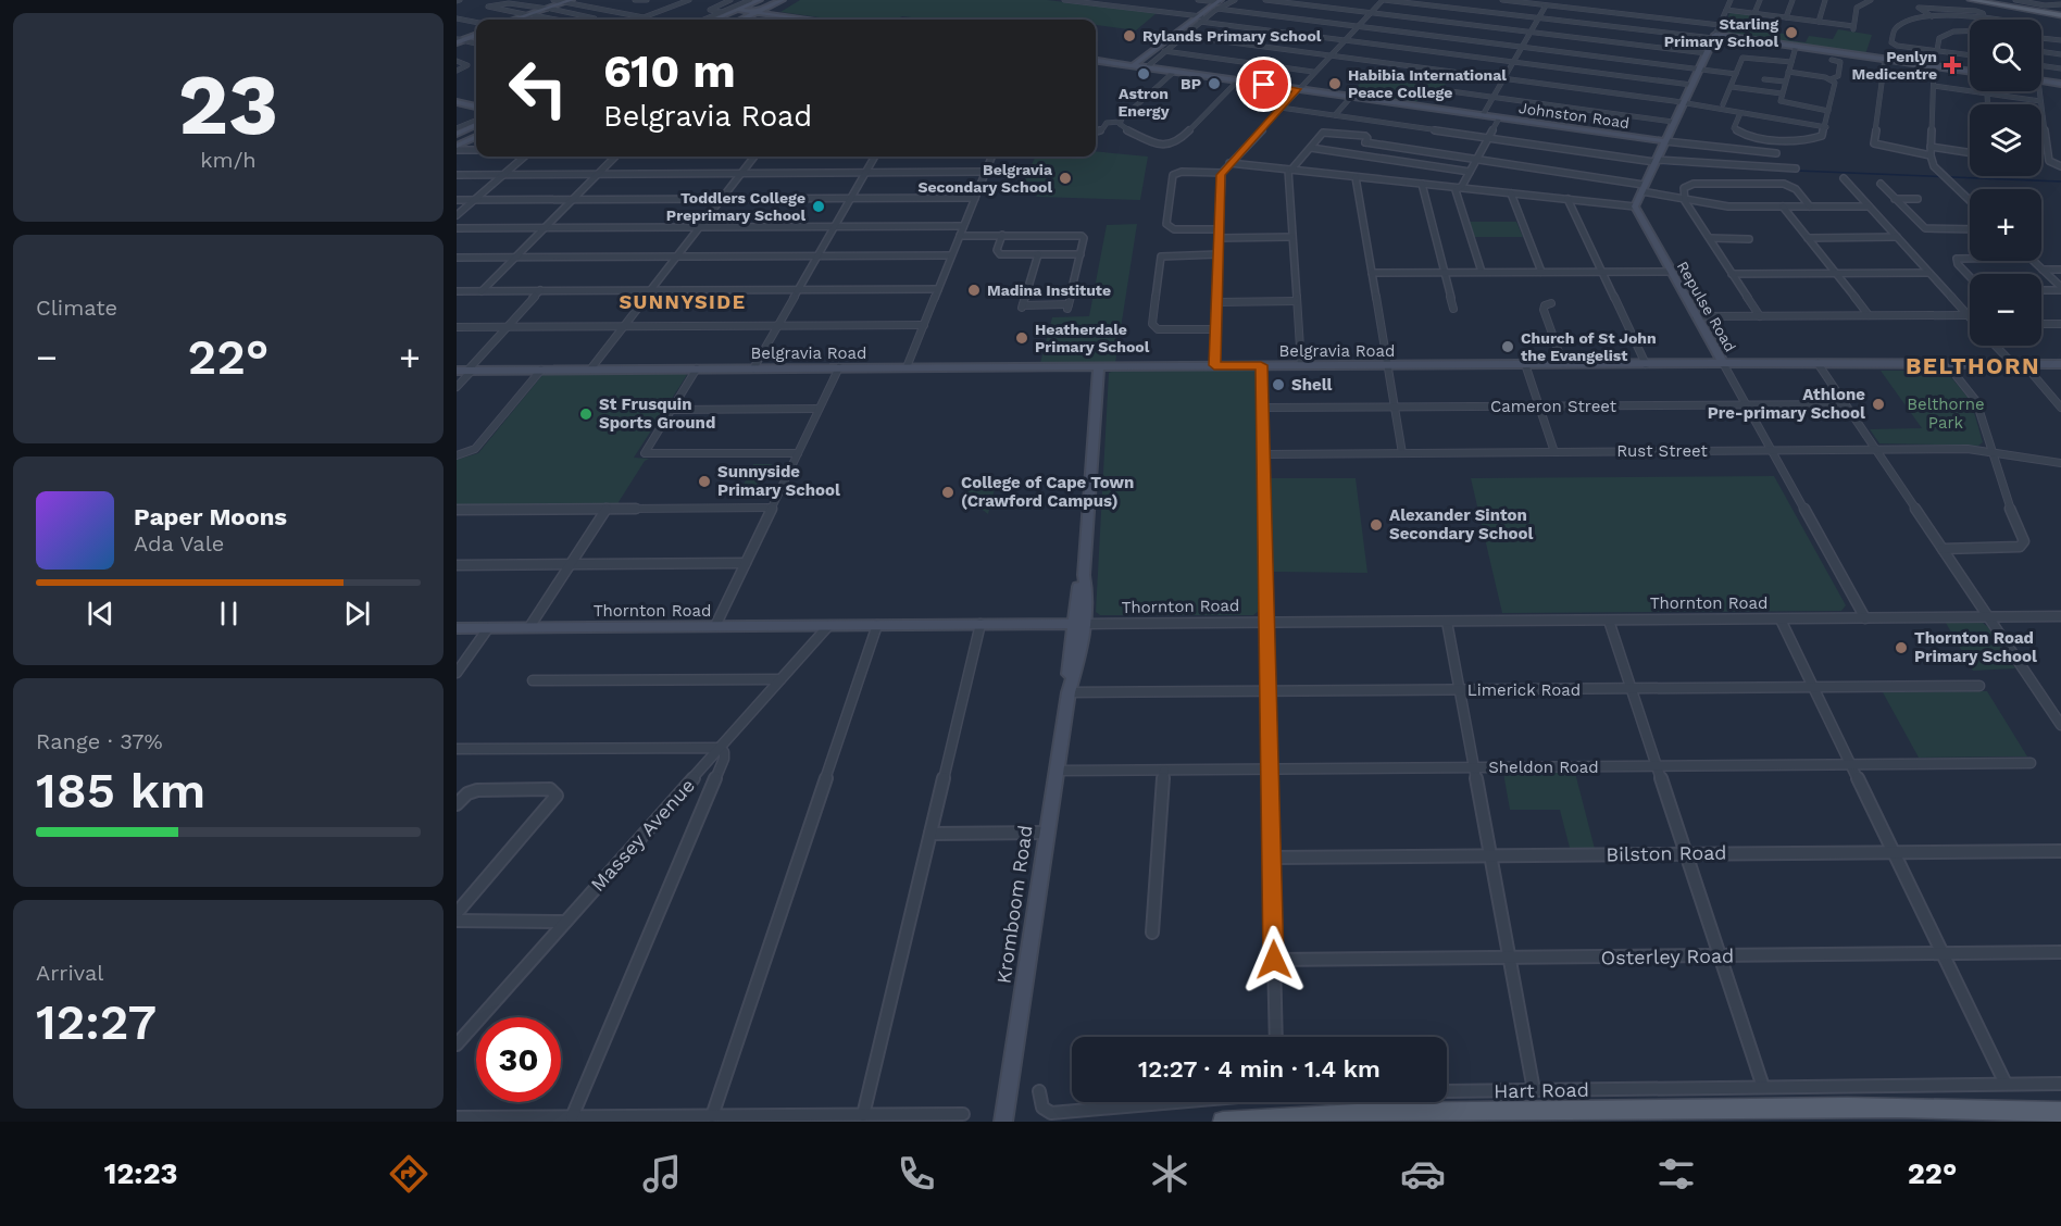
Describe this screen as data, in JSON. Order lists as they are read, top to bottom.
{
  "streets": {
    "street": [
      "Johnston Road",
      "Repulse Road",
      "Belgravia Road",
      "Cameron Street",
      "Rust Street",
      "Thornton Road",
      "Limerick Road",
      "Sheldon Road",
      "Massey Avenue",
      "Bilston Road",
      "Kromboom Road",
      "Osterley Road",
      "Hart Road"
    ]
  },
  "crossings": [
    ["Repulse Road", "Belgravia Road"],
    ["Repulse Road", "Cameron Street"],
    ["Repulse Road", "Rust Street"],
    ["Repulse Road", "Thornton Road"],
    ["Belgravia Road", "Kromboom Road"],
    ["Thornton Road", "Massey Avenue"],
    ["Thornton Road", "Kromboom Road"],
    ["Limerick Road", "Kromboom Road"],
    ["Sheldon Road", "Kromboom Road"]
  ],
  "districts": ["SUNNYSIDE", "BELTHORN"],
  "parks": ["Belthorne Park"],
  "places": {
    "other": [
      "Starling Primary School",
      "Rylands Primary School",
      "Astron Energy",
      "BP",
      "Habibia International Peace College",
      "Belgravia Secondary School",
      "Toddlers College Preprimary School",
      "Madina Institute",
      "Heatherdale Primary School",
      "Church of St John the Evangelist",
      "Shell",
      "Athlone Pre-primary School",
      "St Frusquin Sports Ground",
      "Sunnyside Primary School",
      "College of Cape Town (Crawford Campus)",
      "Alexander Sinton Secondary School",
      "Thornton Road Primary School"
    ],
    "health": ["Penlyn Medicentre"]
  },
  "page": {
    "tile": [
      ["23", "km/h"],
      "Climate",
      ["Range · 37%", "185 km"],
      ["Arrival", "12:27"]
    ],
    "map_buttons": ["+", "−"],
    "turn": ["610 m", "Belgravia Road"],
    "heat": ["−", "22°", "+"],
    "song": ["Paper Moons", "Ada Vale"],
    "limit": "30",
    "trip": "12:27 · 4 min · 1.4 km",
    "tabs": ["12:23", "22°"]
  }
}
